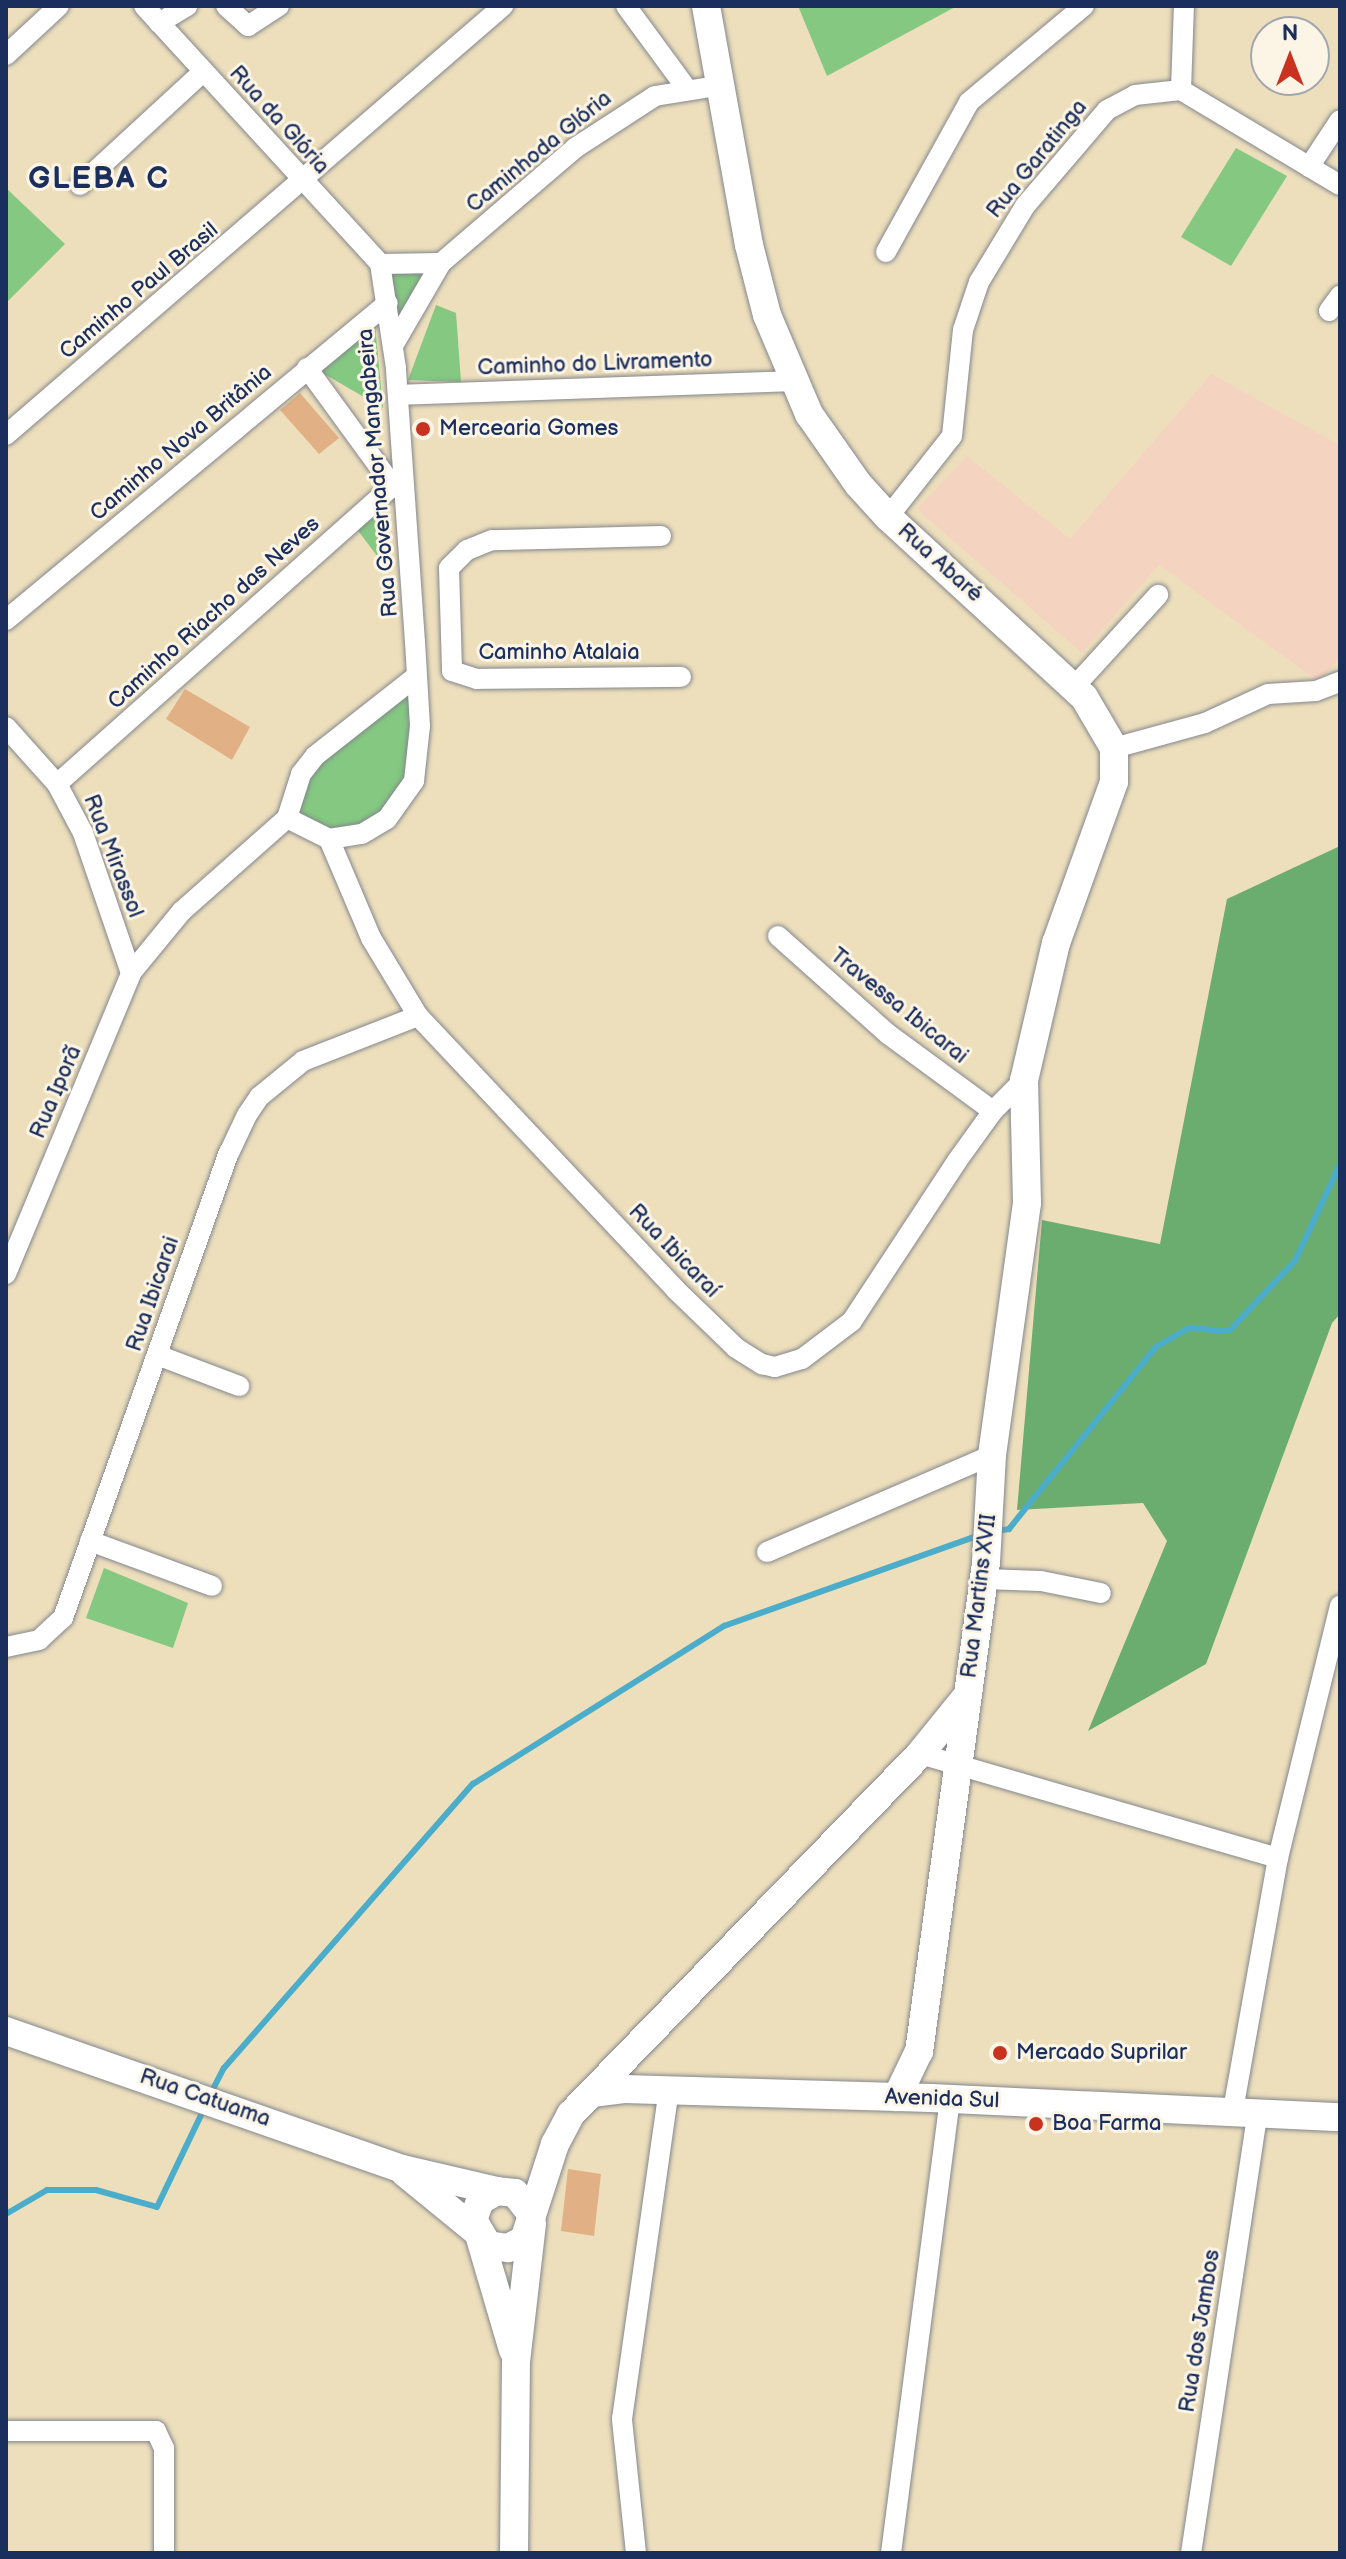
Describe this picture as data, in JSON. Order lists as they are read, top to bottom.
{
  "streets": {
    "street": [
      "Rua da Glória",
      "Caminhoda Glória",
      "Rua Garatinga",
      "Caminho Paul Brasil",
      "Caminho do Livramento",
      "Caminho Nova Britânia",
      "Rua Governador Mangabeira",
      "Rua Abaré",
      "Caminho Riacho das Neves",
      "Caminho Atalaia",
      "Rua Mirassol",
      "Travessa Ibicarai",
      "Rua Iporã",
      "Rua Ibicaraí",
      "Rua Ibicarai",
      "Rua Martins XVII",
      "Rua Catuama",
      "Avenida Sul",
      "Rua dos Jambos"
    ]
  },
  "crossings": [
    ["Rua da Glória", "Caminho Paul Brasil"],
    ["Rua da Glória", "Rua Governador Mangabeira"],
    ["Caminhoda Glória", "Rua Governador Mangabeira"],
    ["Caminhoda Glória", "Rua Abaré"],
    ["Rua Garatinga", "Rua Abaré"],
    ["Caminho do Livramento", "Rua Governador Mangabeira"],
    ["Caminho do Livramento", "Rua Abaré"],
    ["Caminho Nova Britânia", "Rua Governador Mangabeira"],
    ["Rua Governador Mangabeira", "Caminho Riacho das Neves"],
    ["Rua Governador Mangabeira", "Rua Ibicaraí"],
    ["Rua Abaré", "Rua Ibicaraí"],
    ["Rua Abaré", "Rua Martins XVII"],
    ["Caminho Riacho das Neves", "Rua Mirassol"],
    ["Rua Mirassol", "Rua Iporã"],
    ["Travessa Ibicarai", "Rua Ibicaraí"],
    ["Rua Ibicaraí", "Rua Ibicarai"],
    ["Rua Ibicaraí", "Rua Martins XVII"],
    ["Rua Martins XVII", "Rua Catuama"],
    ["Rua Martins XVII", "Avenida Sul"],
    ["Avenida Sul", "Rua dos Jambos"]
  ],
  "districts": ["GLEBA C"],
  "places": ["Mercearia Gomes", "Mercado Suprilar", "Boa Farma"],
  "north": "top"
}
